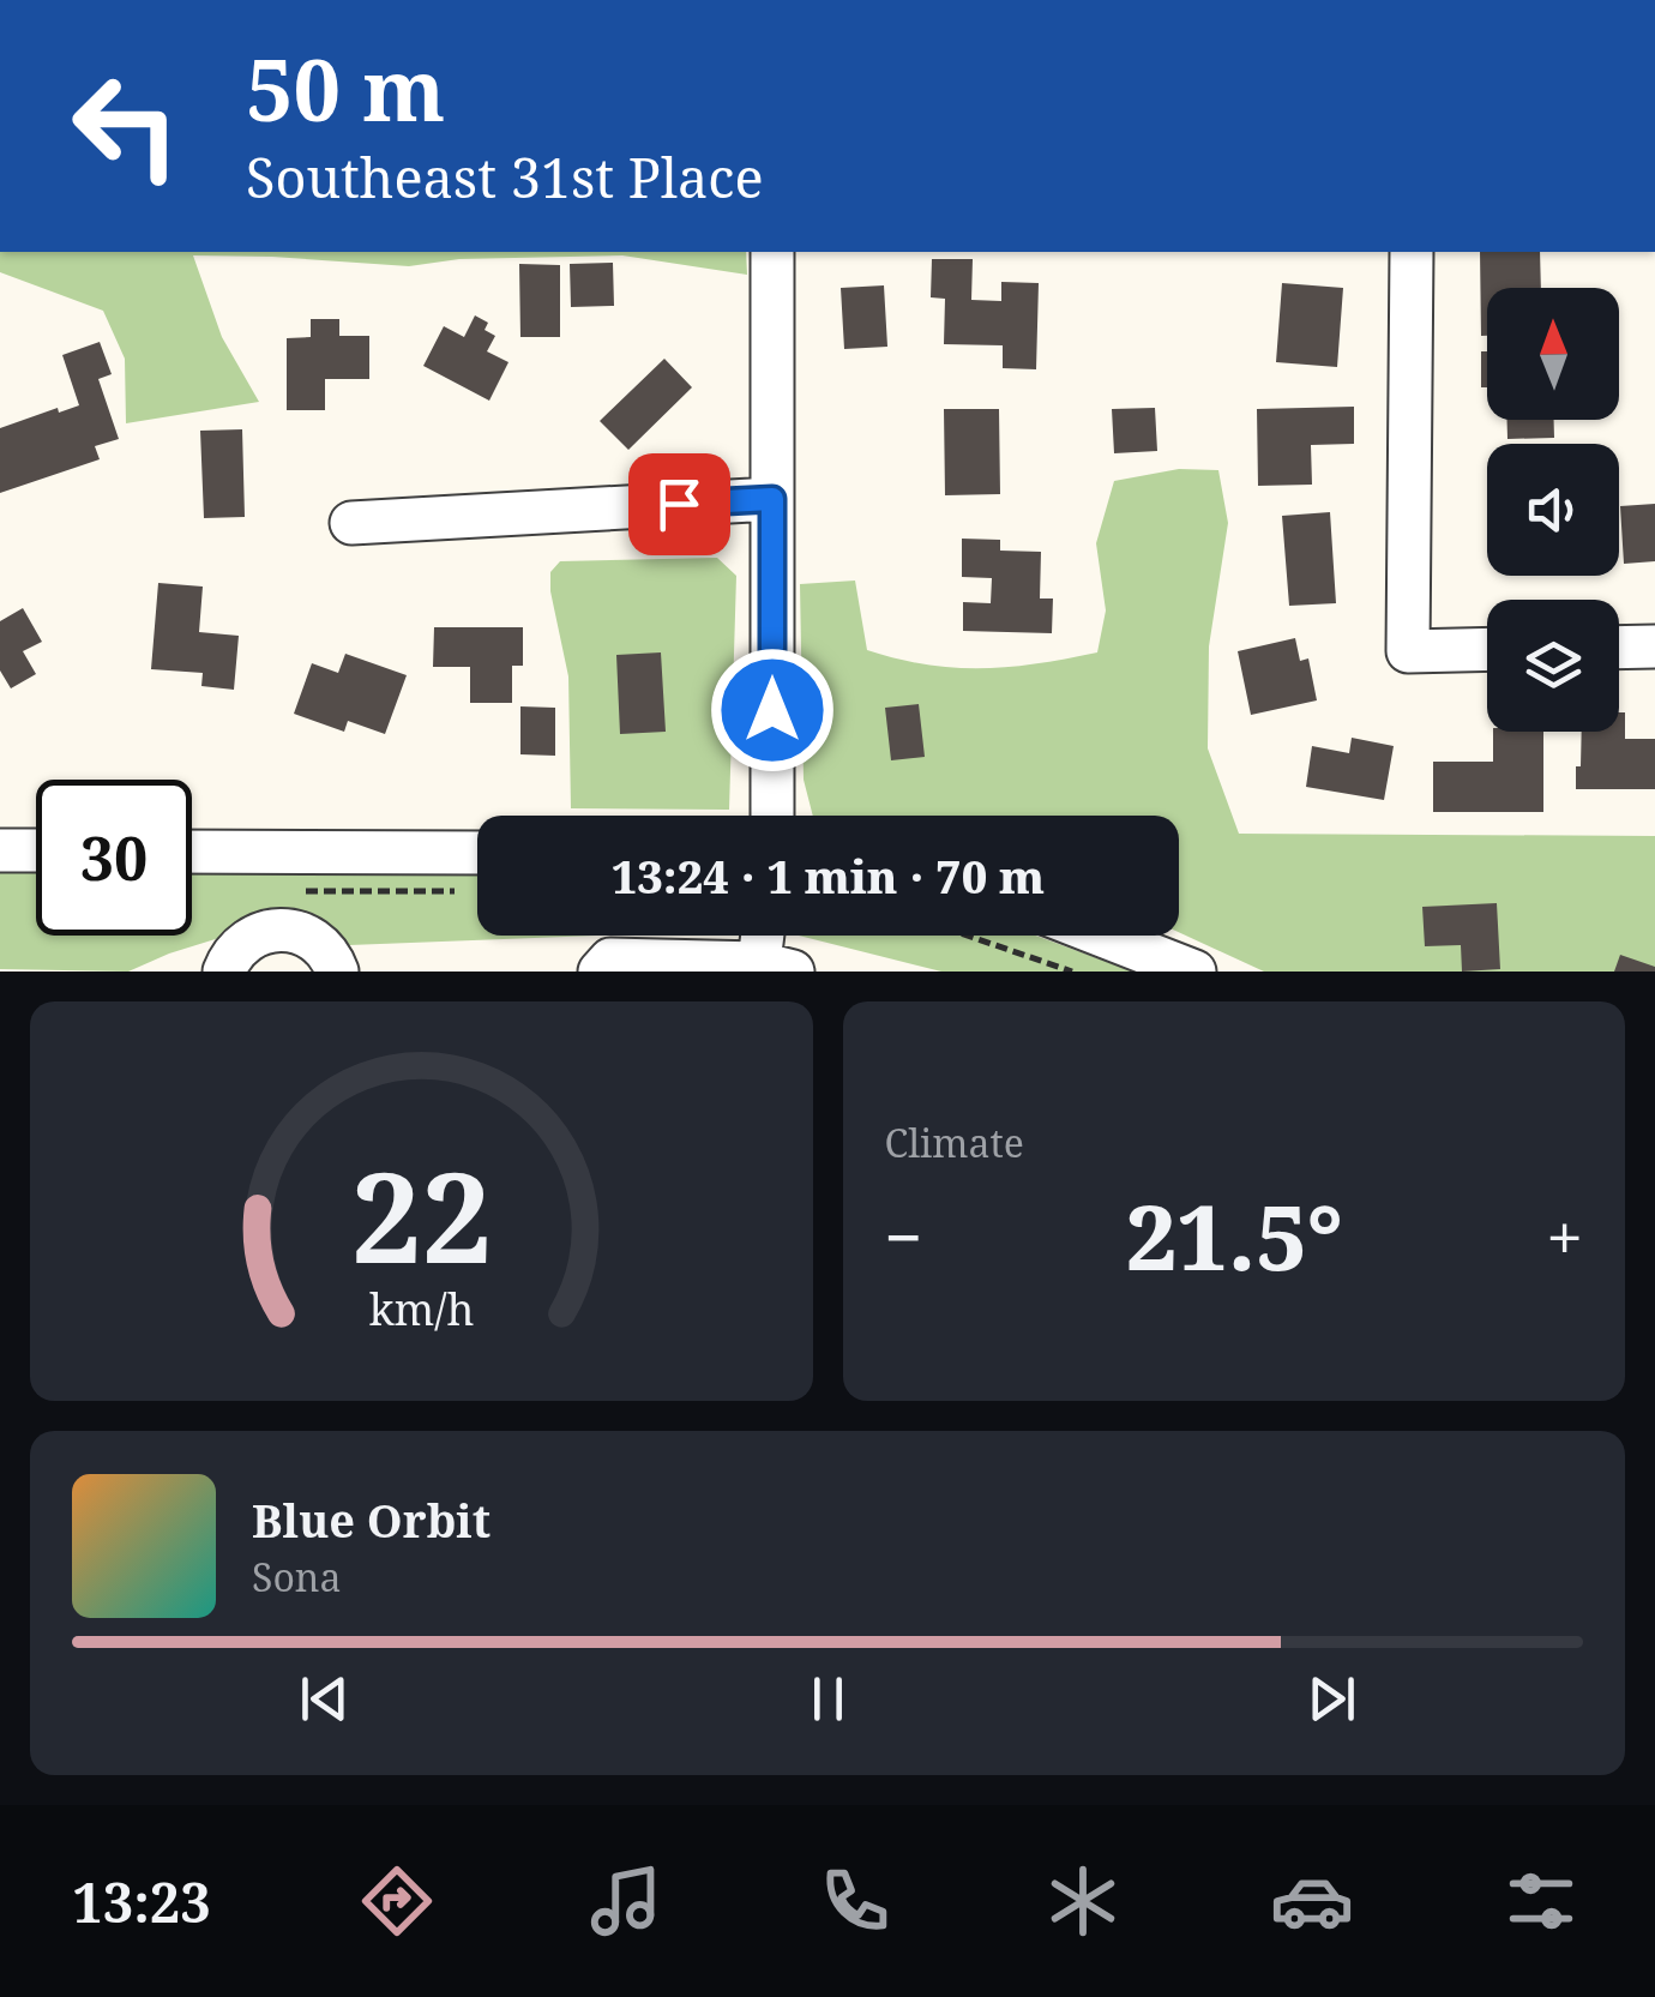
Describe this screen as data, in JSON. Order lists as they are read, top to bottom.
{
  "north": "top",
  "page": {
    "turn": ["50 m", "Southeast 31st Place"],
    "limit": "30",
    "trip": "13:24 · 1 min · 70 m",
    "tile": "Climate",
    "heat": ["−", "21.5°", "+"],
    "song": ["Blue Orbit", "Sona"],
    "tabs": "13:23",
    "gauge": ["22", "km/h"]
  }
}
